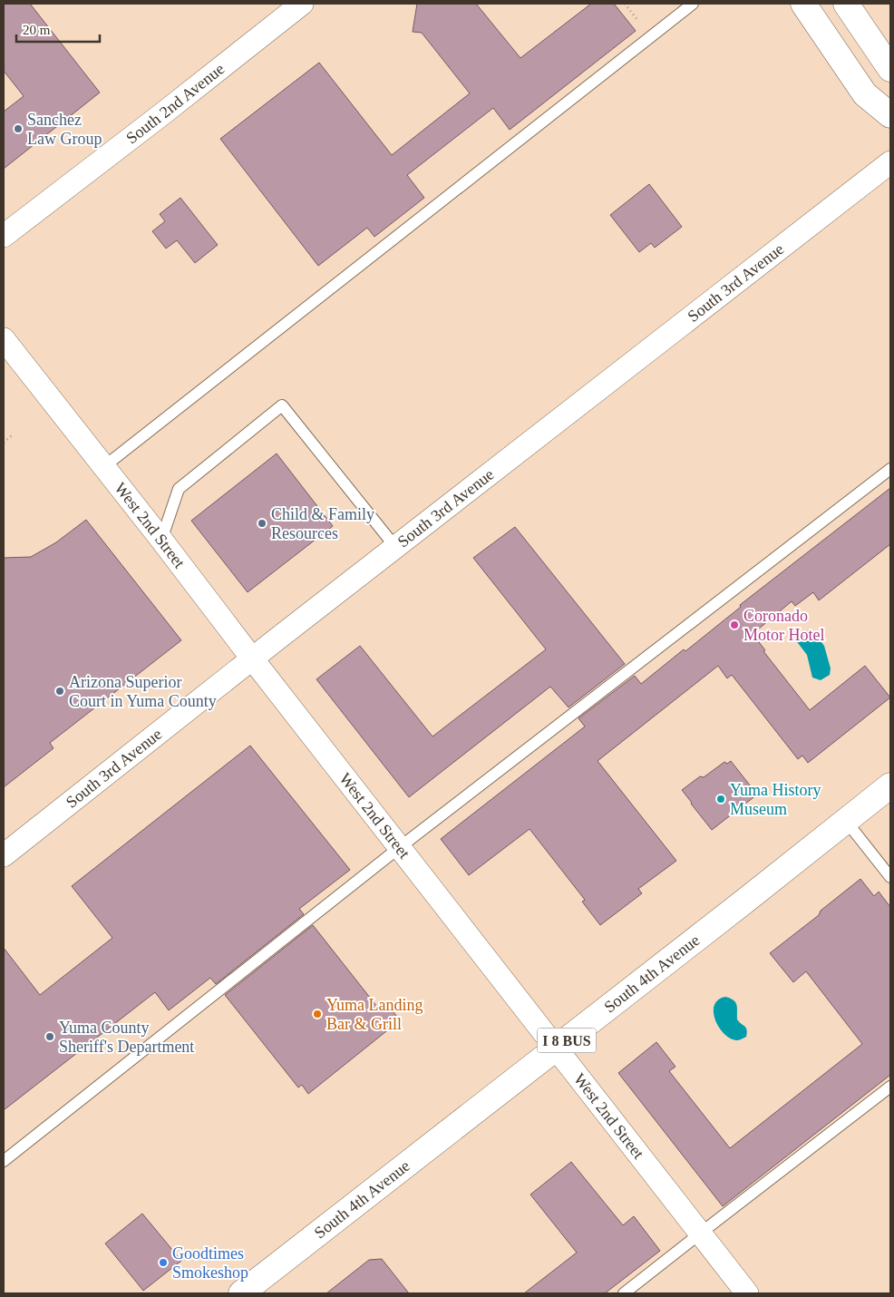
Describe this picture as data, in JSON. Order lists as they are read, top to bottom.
{
  "streets": {
    "main road": ["South 4th Avenue", "I 8 BUS"],
    "street": ["South 2nd Avenue", "South 3rd Avenue", "West 2nd Street"]
  },
  "crossings": [
    ["South 3rd Avenue", "West 2nd Street"],
    ["West 2nd Street", "South 4th Avenue"]
  ],
  "places": [
    "Sanchez Law Group",
    "Child & Family Resources",
    "Coronado Motor Hotel",
    "Arizona Superior Court in Yuma County",
    "Yuma History Museum",
    "Yuma Landing Bar & Grill",
    "Yuma County Sheriff's Department",
    "Goodtimes Smokeshop"
  ],
  "scale_bar": "20 m"
}
